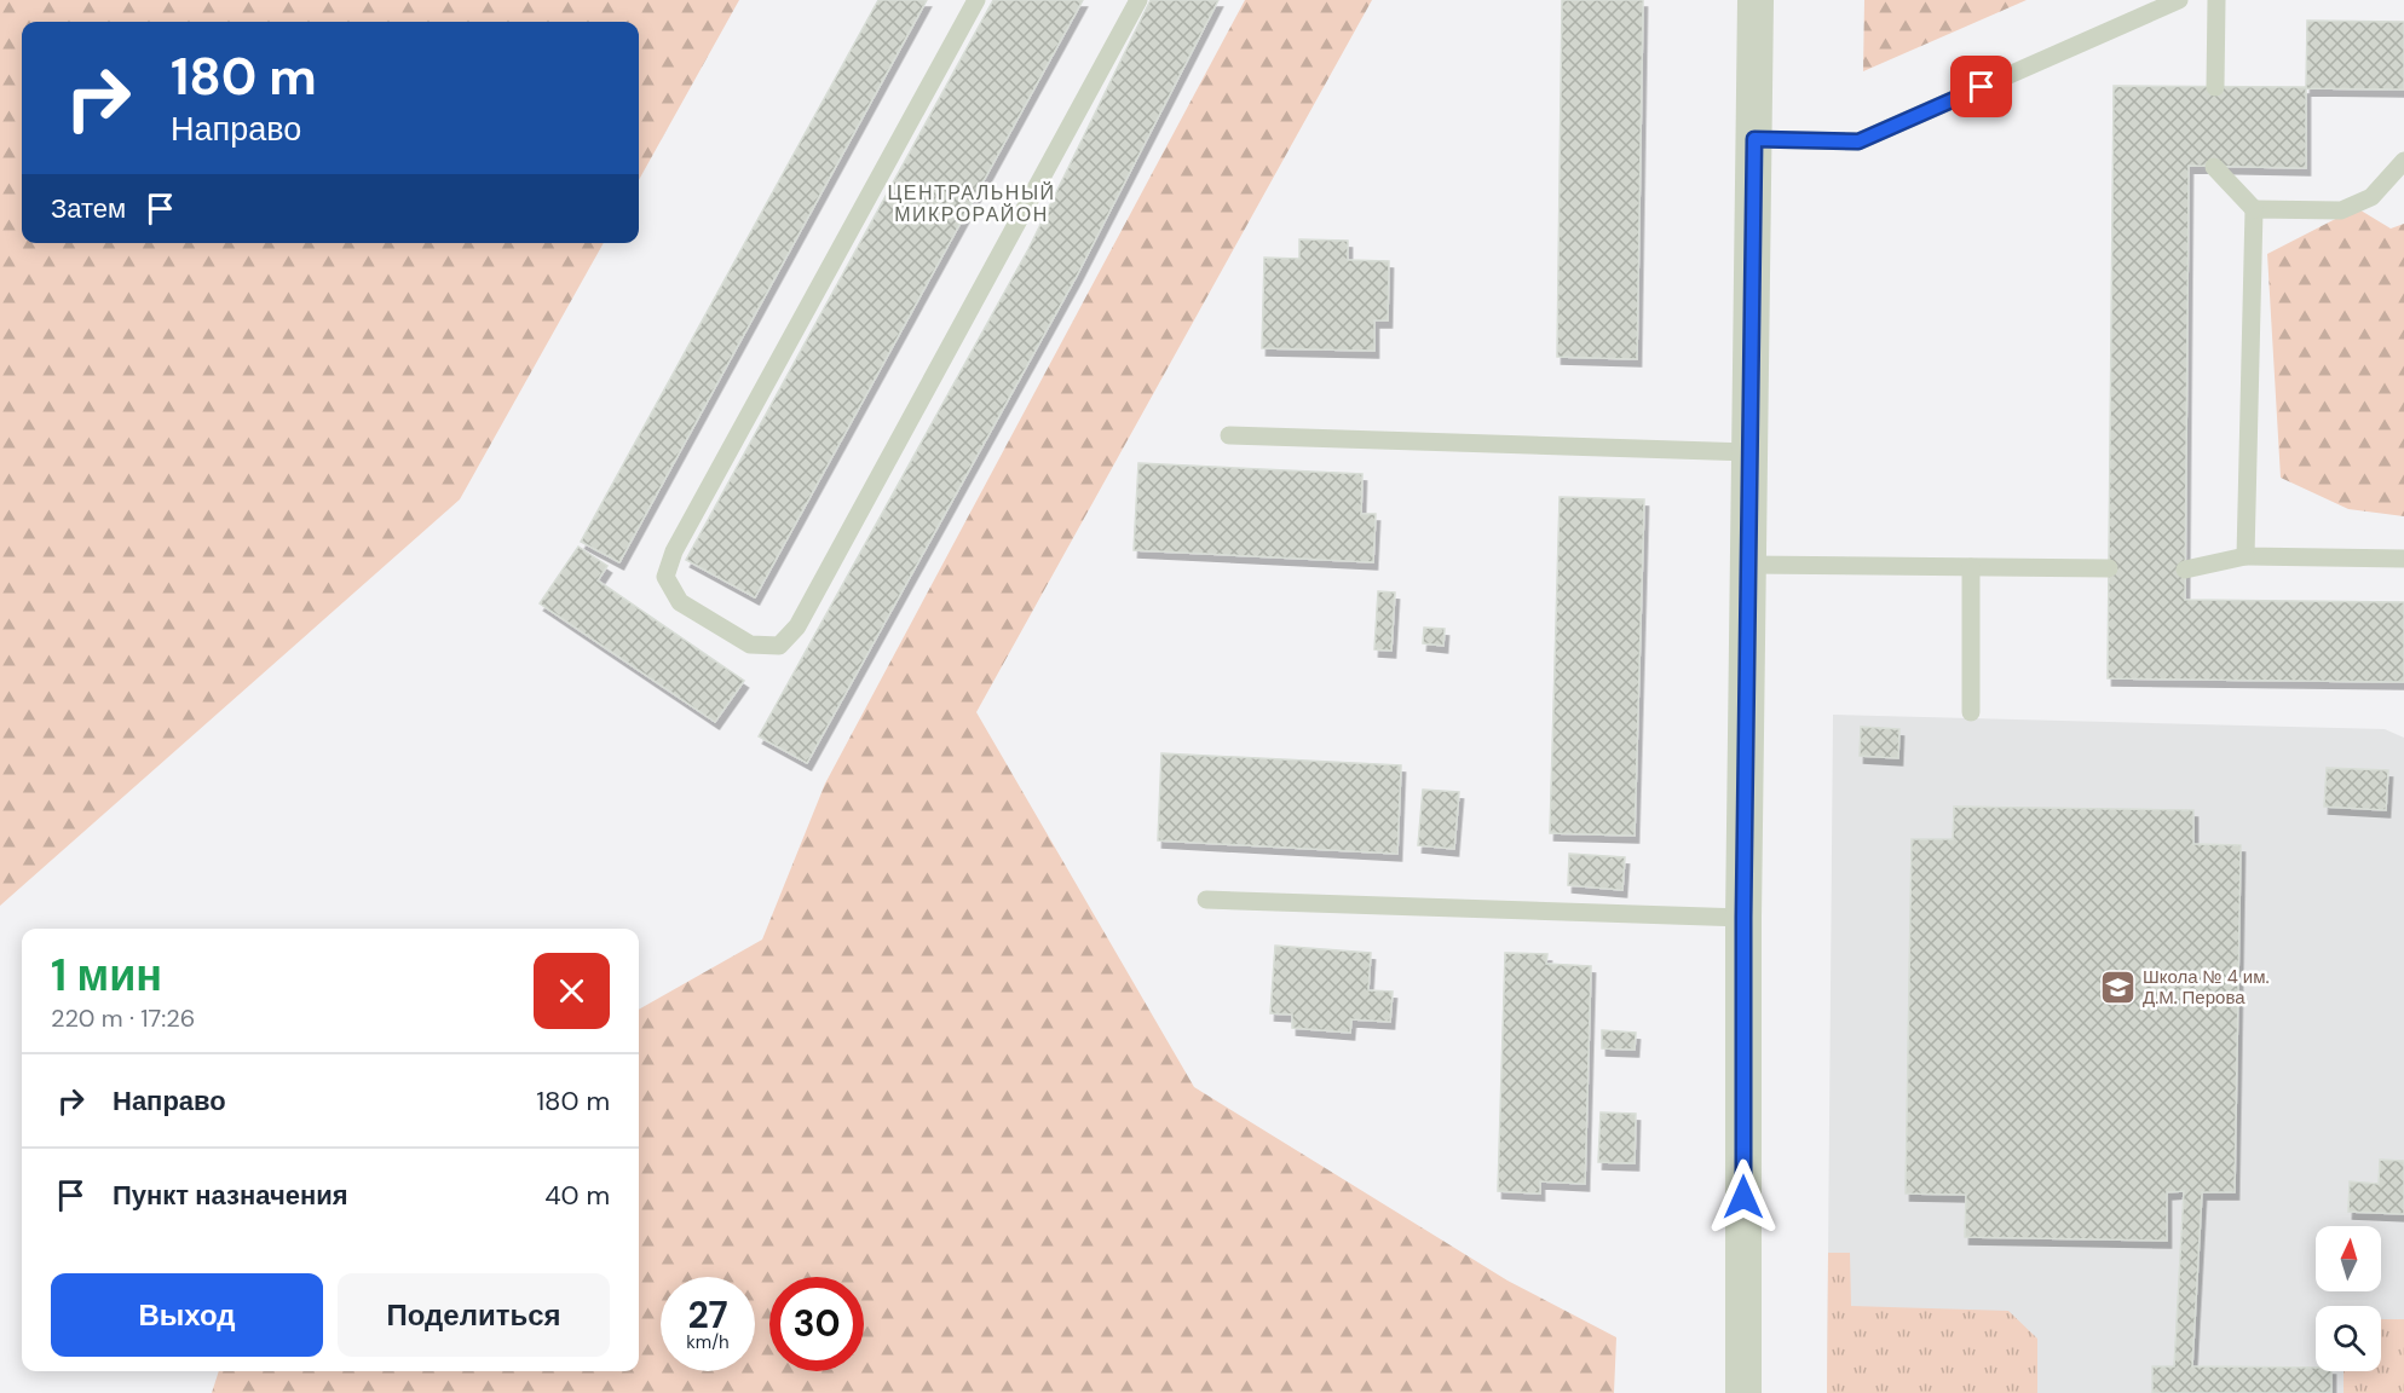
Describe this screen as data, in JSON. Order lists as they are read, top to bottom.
{
  "districts": ["ЦЕНТРАЛЬНЫЙ МИКРОРАЙОН"],
  "places": {
    "school or university": ["Школа № 4 им. Д.М. Перова"]
  },
  "north": "top",
  "page": {
    "turn": ["180 m", "Направо"],
    "then": "Затем",
    "heading": ["1 мин", "220 m · 17:26"],
    "list": [
      {
        "name": "Направо",
        "value": "180 m"
      },
      {
        "name": "Пункт назначения",
        "value": "40 m"
      }
    ],
    "buttons": ["Выход", "Поделиться"],
    "speed": "27 km/h",
    "limit": "30"
  }
}
